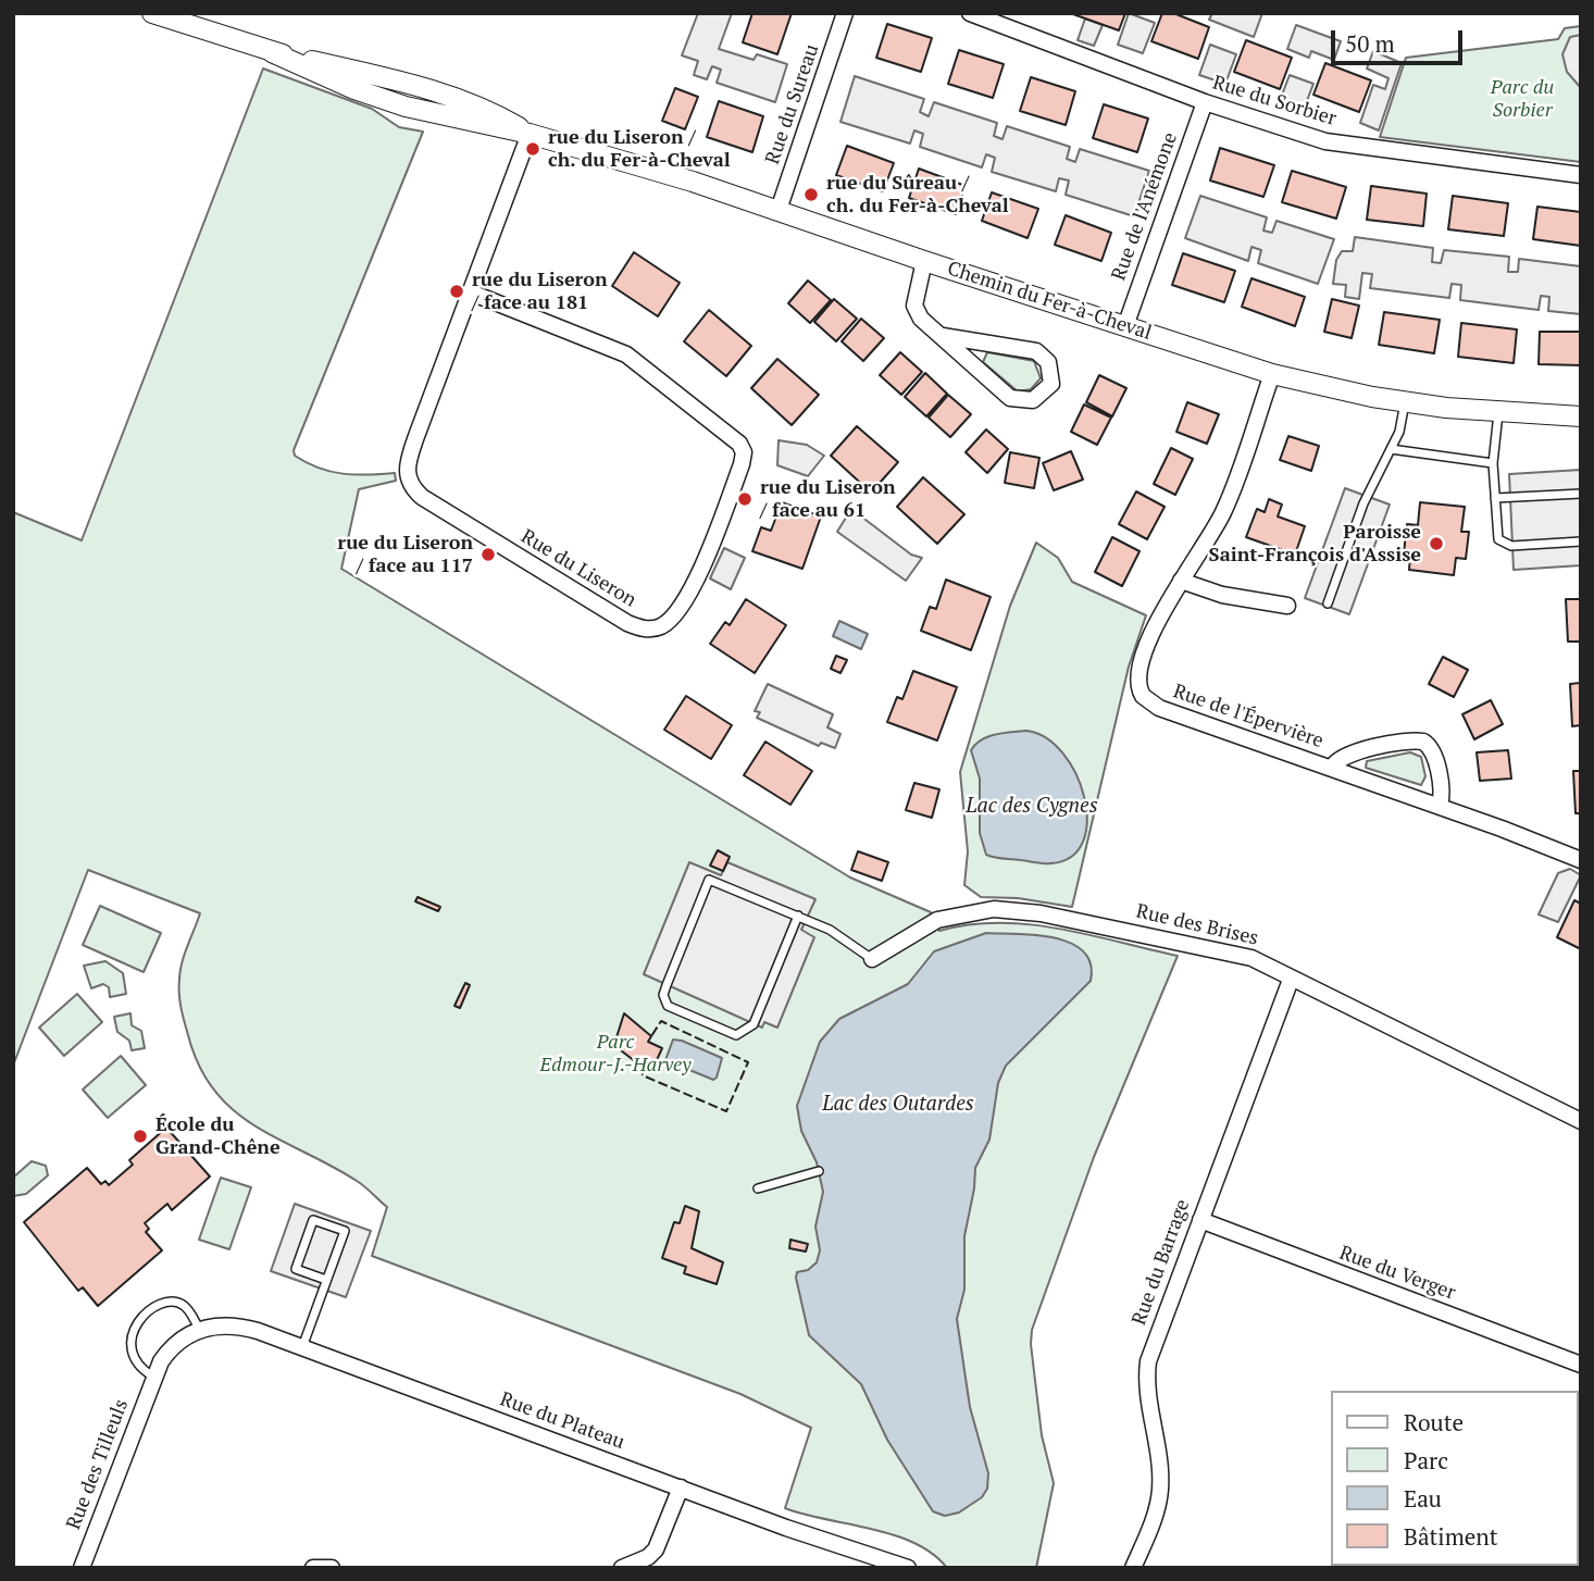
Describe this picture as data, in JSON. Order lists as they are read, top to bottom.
{
  "streets": {
    "street": [
      "Rue du Sorbier",
      "Rue du Sureau",
      "Rue de l'Anémone",
      "Chemin du Fer-à-Cheval",
      "Rue du Liseron",
      "Rue de l'Épervière",
      "Rue des Brises",
      "Rue du Barrage",
      "Rue du Verger",
      "Rue du Plateau",
      "Rue des Tilleuls"
    ]
  },
  "crossings": [
    ["Rue du Sorbier", "Rue de l'Anémone"],
    ["Rue du Sureau", "Chemin du Fer-à-Cheval"],
    ["Rue de l'Anémone", "Chemin du Fer-à-Cheval"],
    ["Chemin du Fer-à-Cheval", "Rue du Liseron"],
    ["Chemin du Fer-à-Cheval", "Rue de l'Épervière"],
    ["Rue des Brises", "Rue du Barrage"],
    ["Rue du Barrage", "Rue du Verger"],
    ["Rue du Plateau", "Rue des Tilleuls"]
  ],
  "water": ["Lac des Cygnes", "Lac des Outardes"],
  "parks": ["Parc du Sorbier", "Parc Edmour-J.-Harvey"],
  "places": [
    "rue du Liseron / ch. du Fer-à-Cheval",
    "rue du Sûreau / ch. du Fer-à-Cheval",
    "rue du Liseron / face au 181",
    "rue du Liseron / face au 61",
    "Paroisse Saint-François d'Assise",
    "rue du Liseron / face au 117",
    "École du Grand-Chêne"
  ],
  "legend": [
    "Route",
    "Parc",
    "Eau",
    "Bâtiment"
  ],
  "scale_bar": "50 m"
}
